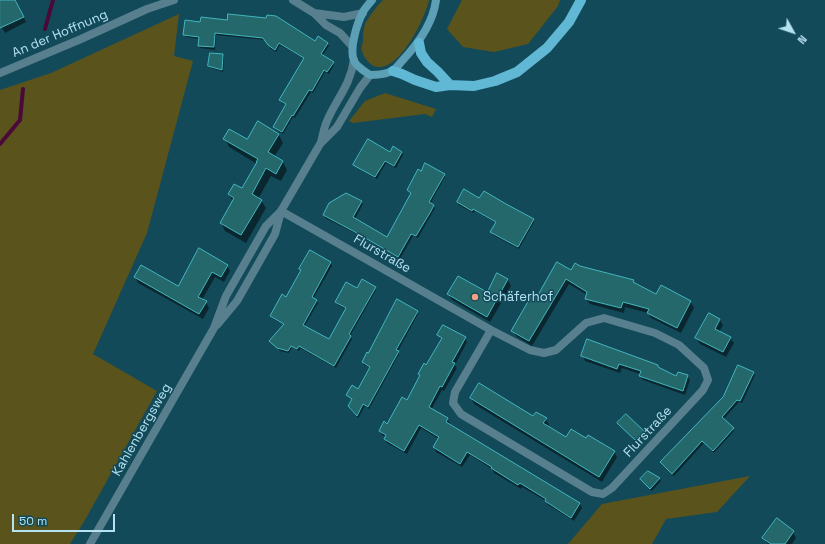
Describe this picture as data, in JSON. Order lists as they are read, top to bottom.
{
  "streets": {
    "main road": ["Kahlenbergsweg"],
    "street": ["An der Hoffnung", "Flurstraße"]
  },
  "crossings": [
    ["Flurstraße", "Kahlenbergsweg"]
  ],
  "places": ["Schäferhof"],
  "scale_bar": "50 m",
  "north": "bottom right"
}
